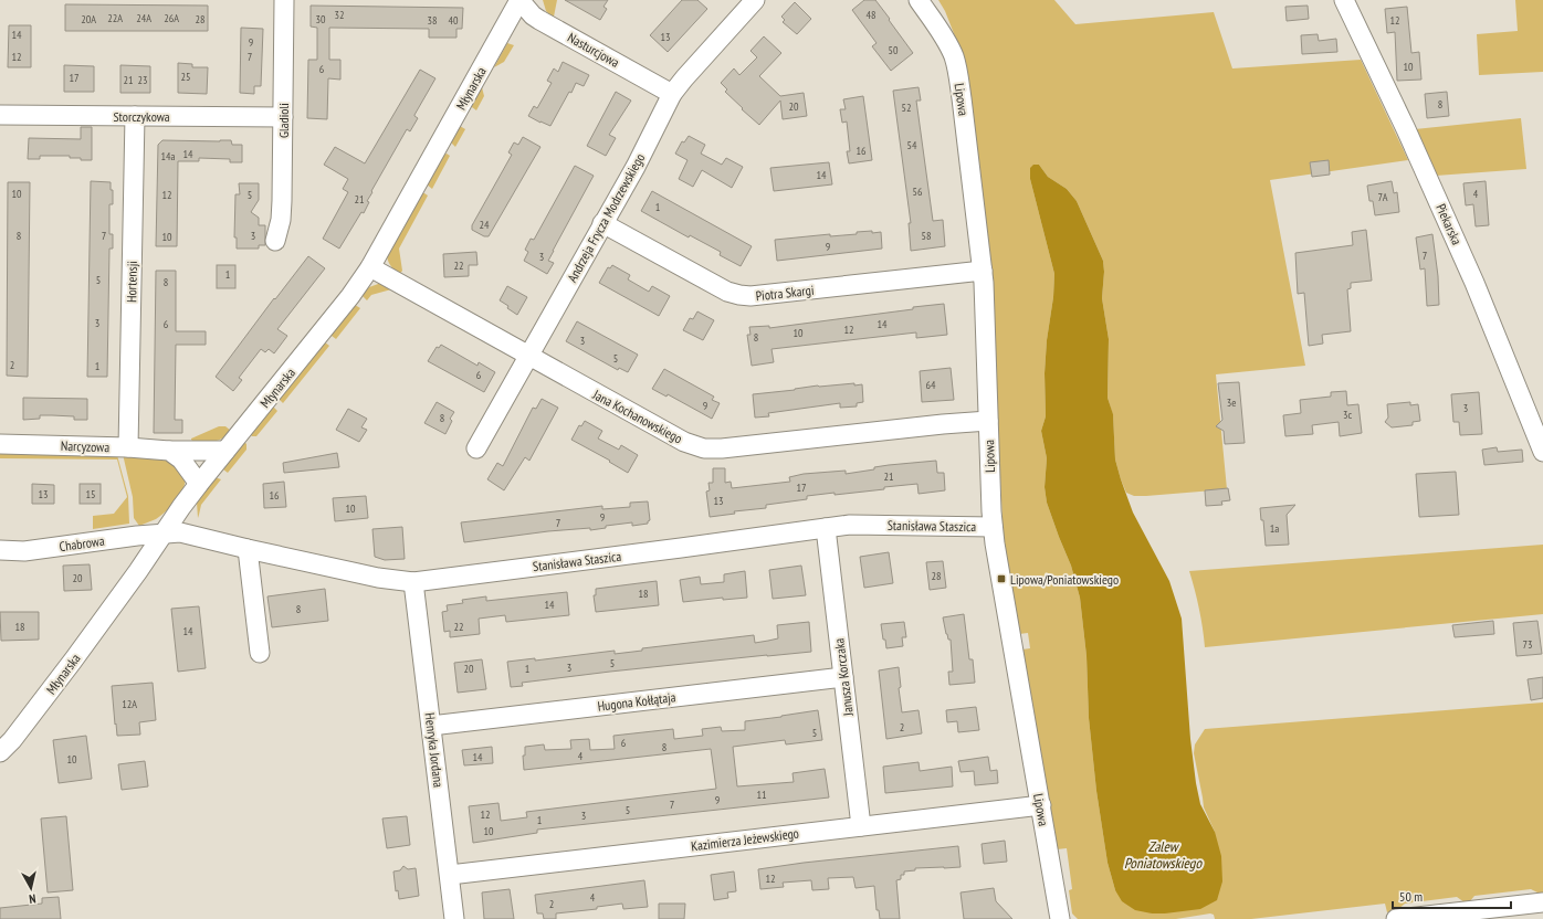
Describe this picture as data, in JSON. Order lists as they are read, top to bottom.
{
  "streets": {
    "street": [
      "Nasturcjowa",
      "Młynarska",
      "Lipowa",
      "Storczykowa",
      "Gladioli",
      "Andrzeja Frycza Modrzewskiego",
      "Piekarska",
      "Hortensji",
      "Piotra Skargi",
      "Jana Kochanowskiego",
      "Narcyzowa",
      "Stanisława Staszica",
      "Chabrowa",
      "Janusza Korczaka",
      "Hugona Kołłątaja",
      "Henryka Jordana",
      "Kazimierza Jeżewskiego"
    ]
  },
  "crossings": [
    ["Nasturcjowa", "Młynarska"],
    ["Nasturcjowa", "Andrzeja Frycza Modrzewskiego"],
    ["Młynarska", "Jana Kochanowskiego"],
    ["Młynarska", "Narcyzowa"],
    ["Młynarska", "Stanisława Staszica"],
    ["Młynarska", "Chabrowa"],
    ["Lipowa", "Piotra Skargi"],
    ["Lipowa", "Jana Kochanowskiego"],
    ["Lipowa", "Stanisława Staszica"],
    ["Lipowa", "Kazimierza Jeżewskiego"],
    ["Storczykowa", "Gladioli"],
    ["Storczykowa", "Hortensji"],
    ["Andrzeja Frycza Modrzewskiego", "Piotra Skargi"],
    ["Andrzeja Frycza Modrzewskiego", "Jana Kochanowskiego"],
    ["Hortensji", "Narcyzowa"],
    ["Stanisława Staszica", "Chabrowa"],
    ["Stanisława Staszica", "Janusza Korczaka"],
    ["Stanisława Staszica", "Henryka Jordana"],
    ["Janusza Korczaka", "Hugona Kołłątaja"],
    ["Janusza Korczaka", "Kazimierza Jeżewskiego"],
    ["Hugona Kołłątaja", "Henryka Jordana"],
    ["Henryka Jordana", "Kazimierza Jeżewskiego"]
  ],
  "water": ["Zalew Poniatowskiego"],
  "places": {
    "transit": ["Lipowa/Poniatowskiego"]
  },
  "house_numbers": [
    "32",
    "48",
    "22A",
    "24A",
    "26A",
    "20A",
    "28",
    "30",
    "38",
    "40",
    "12",
    "14",
    "13",
    "9",
    "50",
    "12",
    "7",
    "10",
    "6",
    "25",
    "17",
    "21",
    "23",
    "8",
    "20",
    "52",
    "54",
    "16",
    "14",
    "14a",
    "14",
    "56",
    "10",
    "4",
    "12",
    "5",
    "7A",
    "21",
    "1",
    "24",
    "8",
    "7",
    "3",
    "58",
    "10",
    "9",
    "7",
    "3",
    "22",
    "1",
    "5",
    "8",
    "3",
    "6",
    "14",
    "12",
    "10",
    "8",
    "3",
    "5",
    "2",
    "1",
    "6",
    "64",
    "3e",
    "9",
    "3",
    "3c",
    "8",
    "21",
    "17",
    "13",
    "15",
    "16",
    "13",
    "10",
    "9",
    "7",
    "1a",
    "28",
    "20",
    "18",
    "14",
    "8",
    "18",
    "22",
    "14",
    "73",
    "5",
    "3",
    "20",
    "1",
    "12A",
    "2",
    "5",
    "6",
    "8",
    "4",
    "14",
    "10",
    "11",
    "9",
    "7",
    "5",
    "12",
    "3",
    "1",
    "10",
    "12",
    "4",
    "2"
  ],
  "scale_bar": "50 m",
  "north": "bottom"
}
